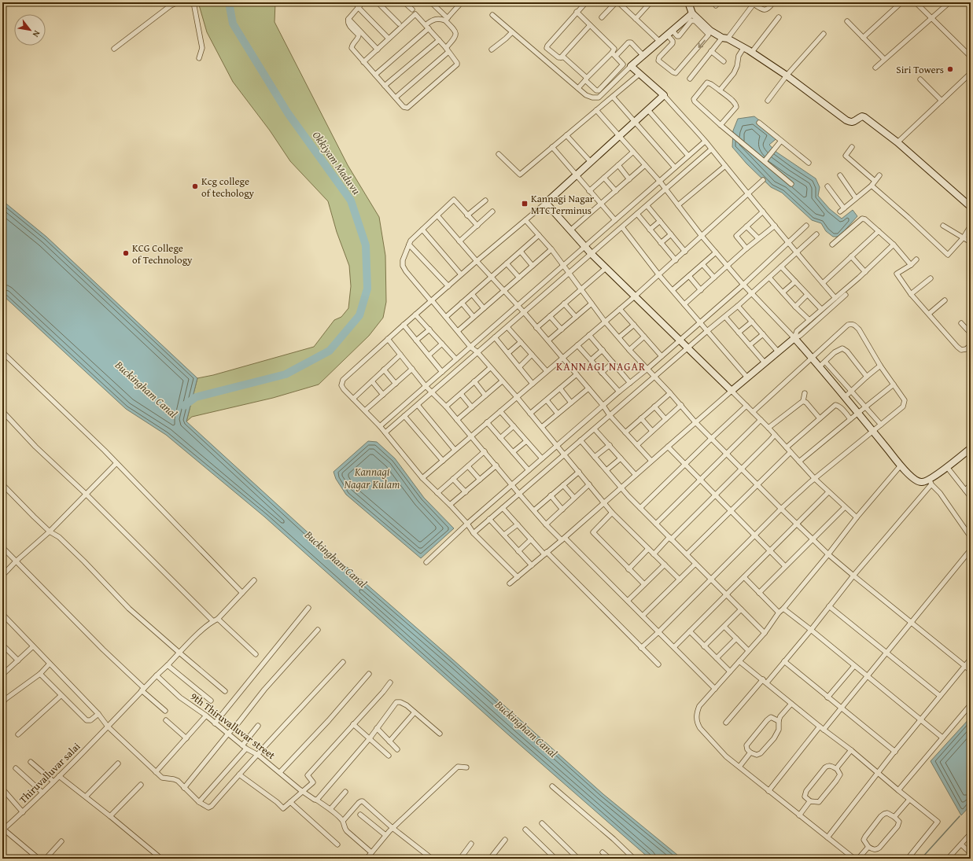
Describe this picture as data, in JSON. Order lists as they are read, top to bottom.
{
  "streets": {
    "street": ["9th Thiruvalluvar street", "Thiruvalluvar salai"]
  },
  "crossings": [
    ["9th Thiruvalluvar street", "Thiruvalluvar salai"]
  ],
  "districts": ["KANNAGI NAGAR"],
  "water": ["Okkiyam Maduvu", "Buckingham Canal", "Kannagi Nagar Kulam"],
  "places": {
    "other": ["Siri Towers", "Kcg college of techology", "KCG College of Technology"],
    "transit": ["Kannagi Nagar MTCTerminus"]
  },
  "north": "bottom right"
}
